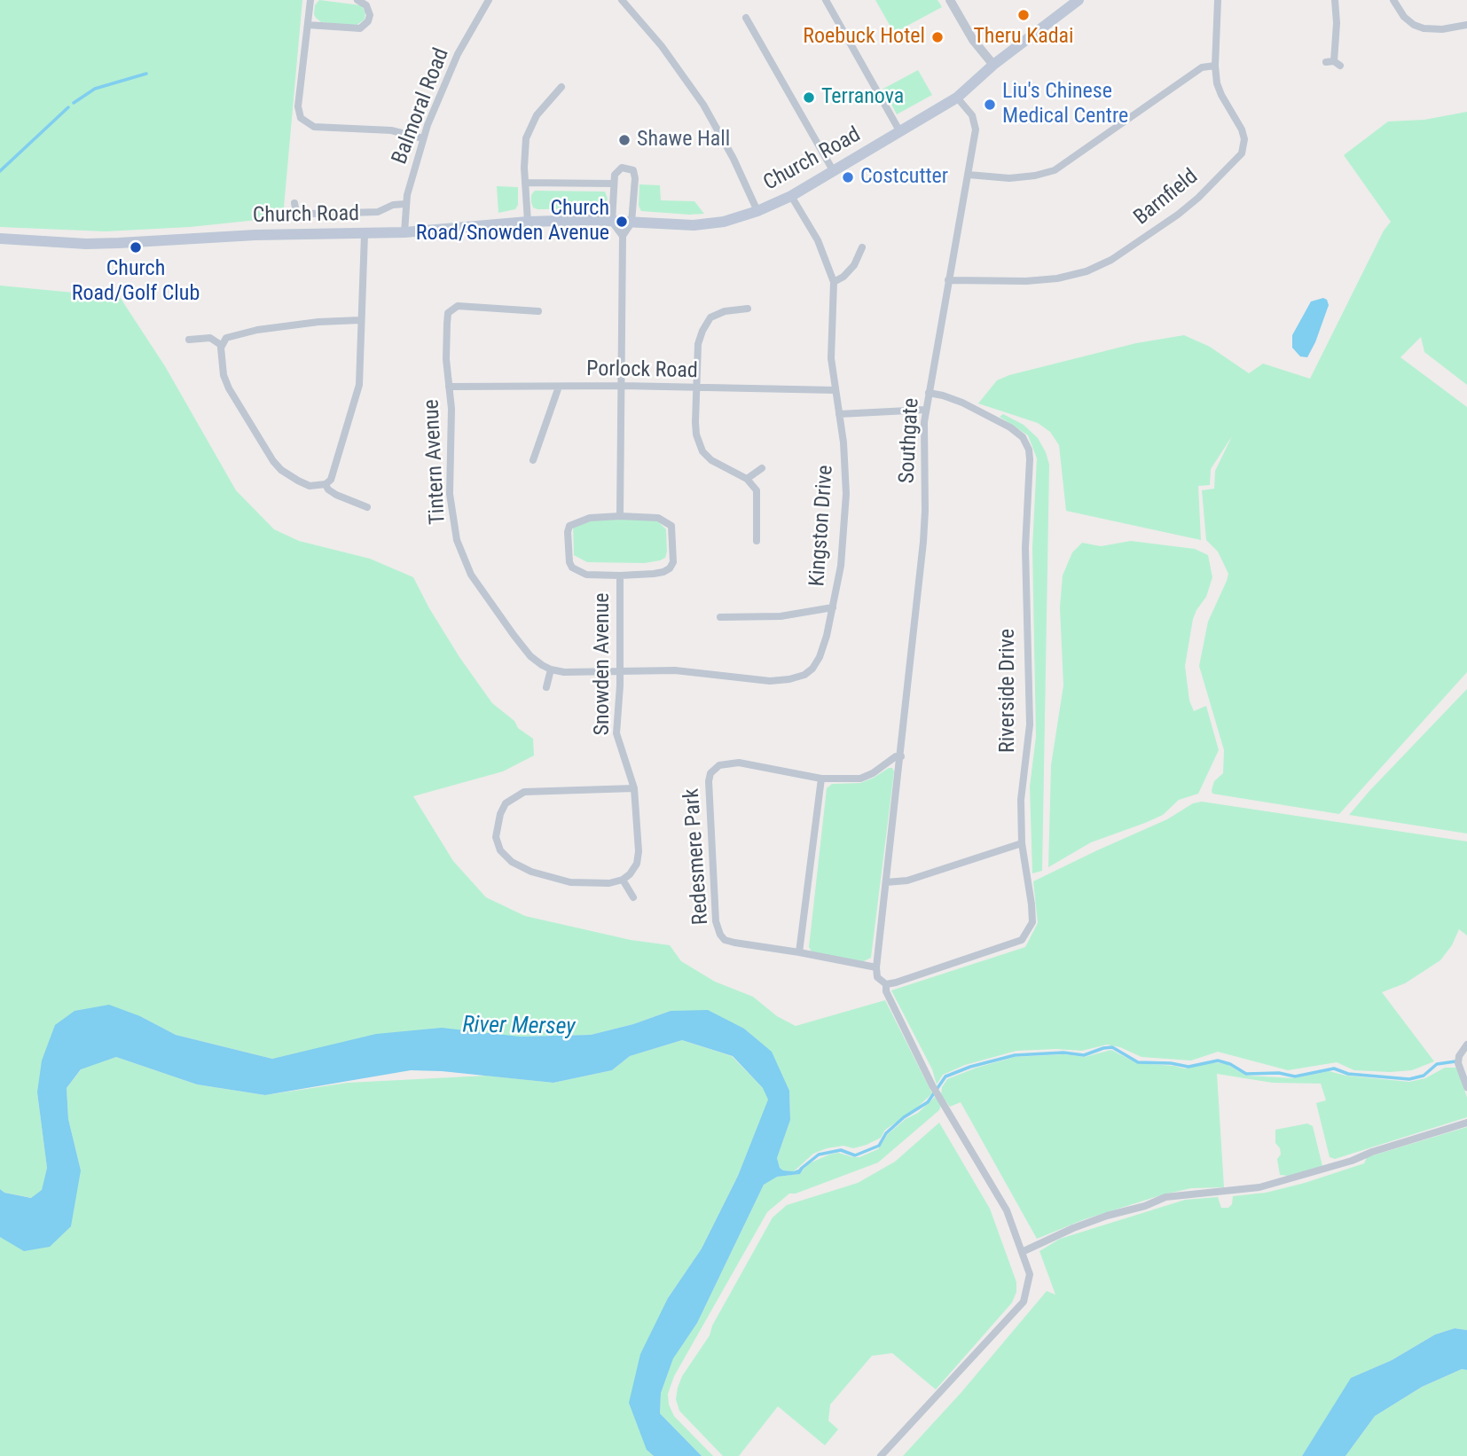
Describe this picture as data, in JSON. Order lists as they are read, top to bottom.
{
  "streets": {
    "main road": ["Church Road"],
    "street": [
      "Balmoral Road",
      "Barnfield",
      "Porlock Road",
      "Southgate",
      "Tintern Avenue",
      "Kingston Drive",
      "Snowden Avenue",
      "Riverside Drive",
      "Redesmere Park"
    ]
  },
  "crossings": [
    ["Balmoral Road", "Church Road"],
    ["Church Road", "Southgate"],
    ["Church Road", "Kingston Drive"],
    ["Barnfield", "Southgate"],
    ["Porlock Road", "Tintern Avenue"],
    ["Porlock Road", "Kingston Drive"],
    ["Southgate", "Riverside Drive"],
    ["Southgate", "Redesmere Park"],
    ["Kingston Drive", "Snowden Avenue"]
  ],
  "water": ["River Mersey"],
  "places": [
    "Theru Kadai",
    "Roebuck Hotel",
    "Terranova",
    "Liu's Chinese Medical Centre",
    "Shawe Hall",
    "Costcutter",
    "Church Road/Snowden Avenue",
    "Church Road/Golf Club"
  ]
}
